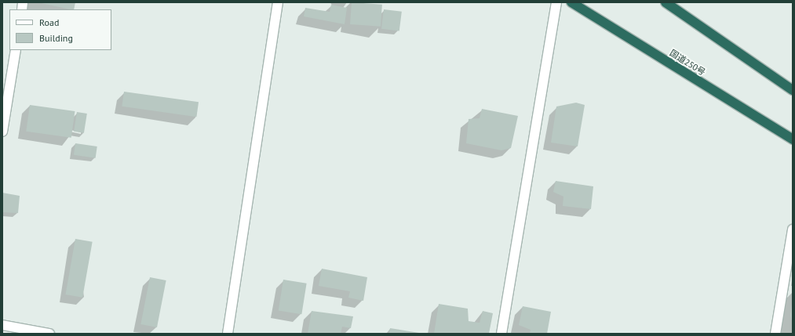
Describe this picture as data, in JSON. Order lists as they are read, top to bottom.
{
  "streets": {
    "highway": ["国道250号"]
  },
  "legend": ["Road", "Building"]
}
